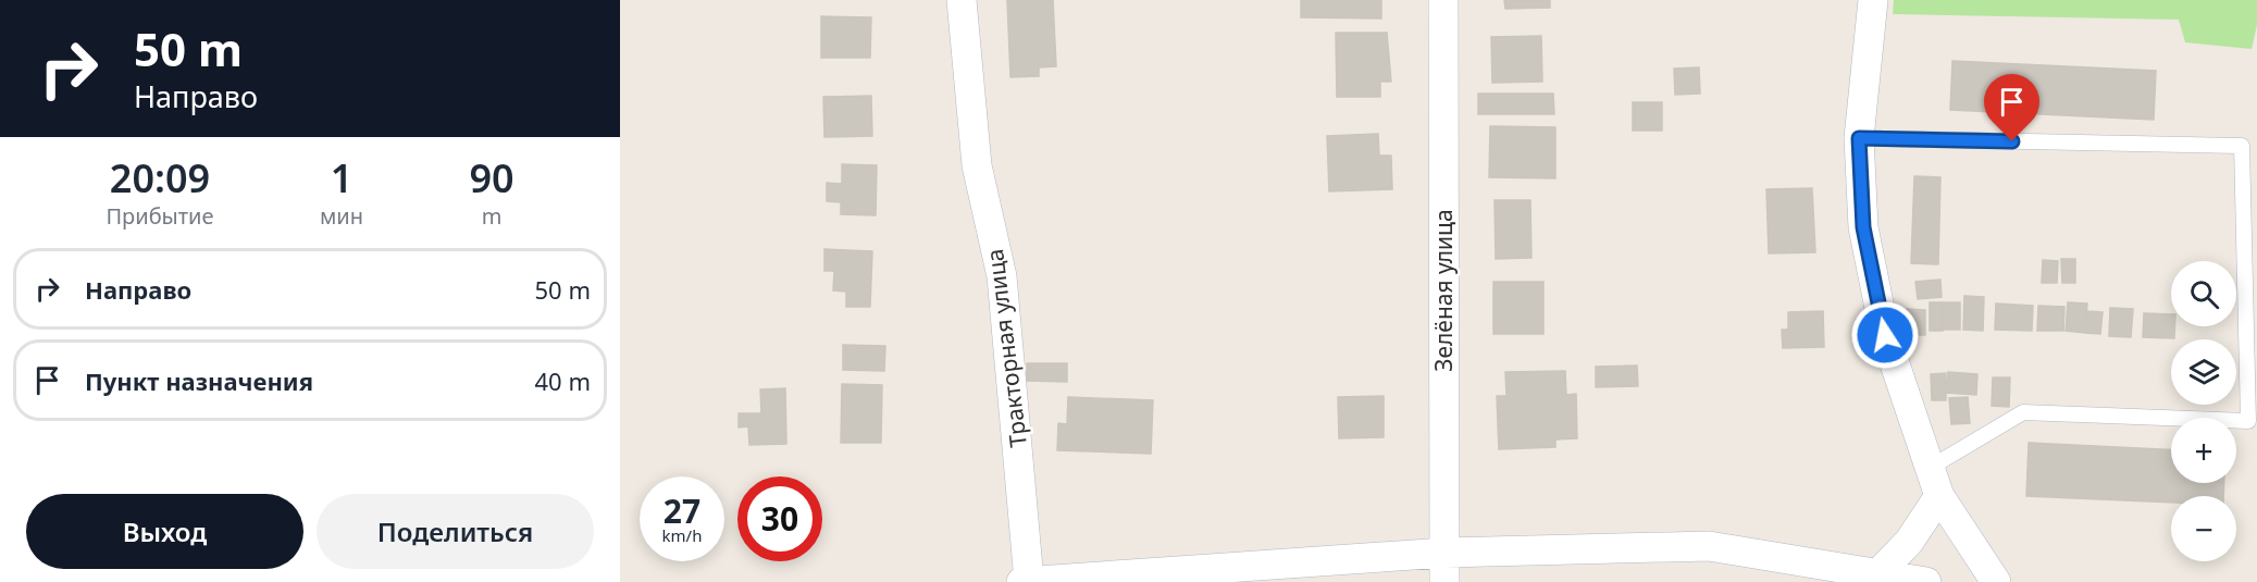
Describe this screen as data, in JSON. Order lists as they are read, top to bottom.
{
  "streets": {
    "street": ["Зелёная улица", "Тракторная улица"]
  },
  "page": {
    "turn": ["50 m", "Направо"],
    "eta": [
      "20:09",
      "Прибытие",
      "1",
      "мин",
      "90",
      "m"
    ],
    "list": [
      {
        "name": "Направо",
        "value": "50 m"
      },
      {
        "name": "Пункт назначения",
        "value": "40 m"
      }
    ],
    "map_buttons": ["+", "−"],
    "speed": "27 km/h",
    "limit": "30",
    "buttons": ["Выход", "Поделиться"]
  }
}
